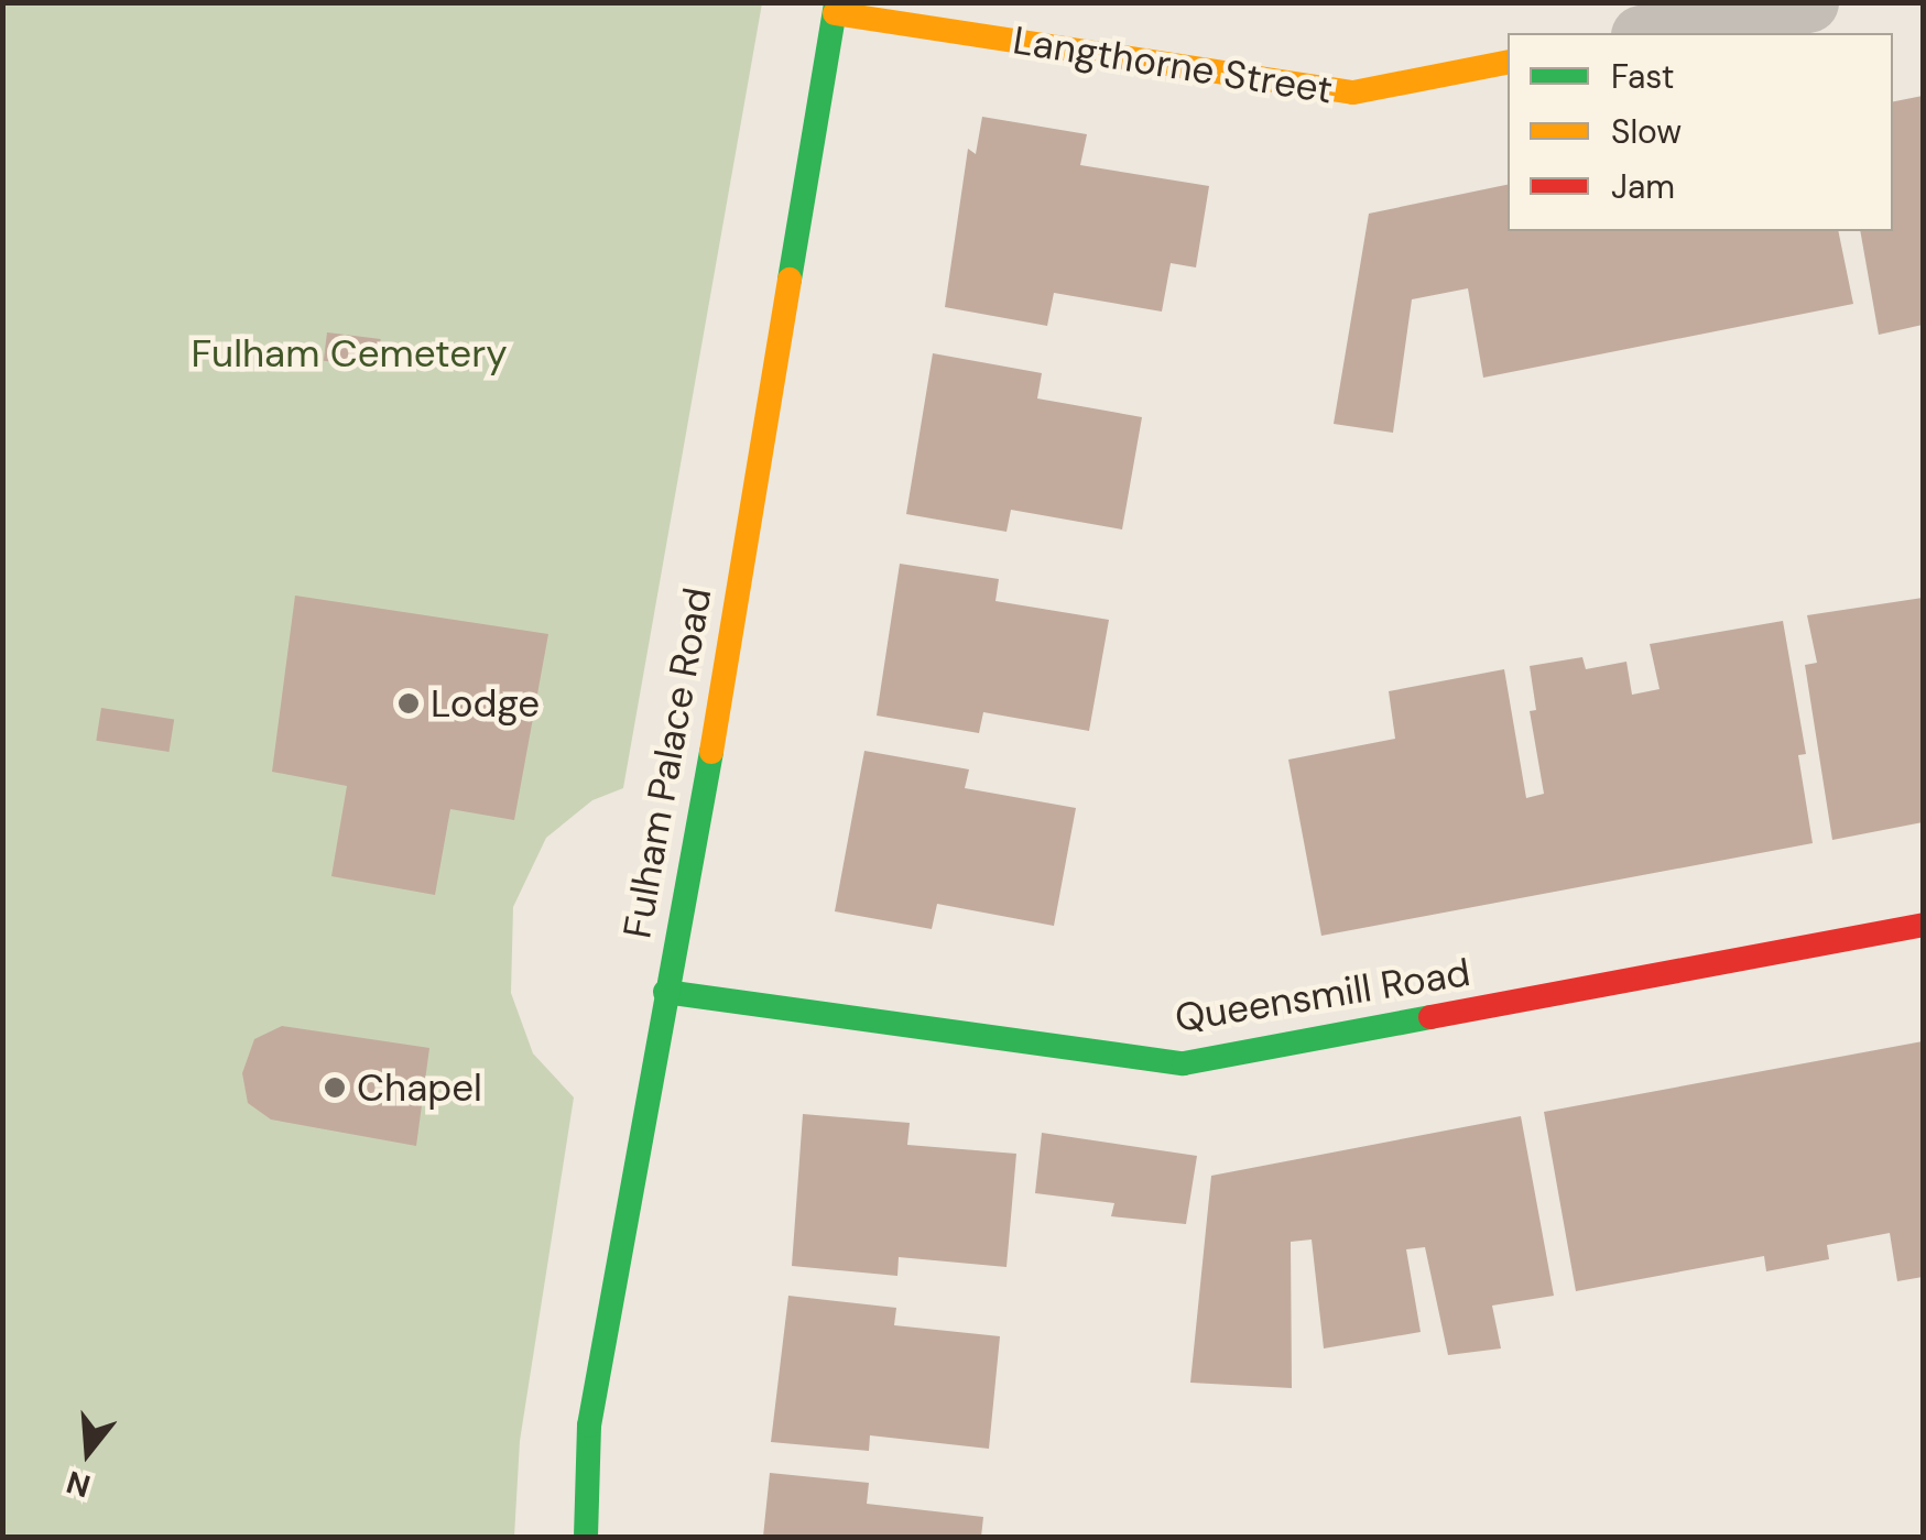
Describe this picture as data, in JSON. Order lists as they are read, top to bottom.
{
  "streets": {
    "street": ["Langthorne Street", "Fulham Palace Road", "Queensmill Road"]
  },
  "crossings": [
    ["Langthorne Street", "Fulham Palace Road"],
    ["Fulham Palace Road", "Queensmill Road"]
  ],
  "parks": ["Fulham Cemetery"],
  "places": ["Lodge", "Chapel"],
  "legend": ["Fast", "Slow", "Jam"],
  "north": "bottom"
}
